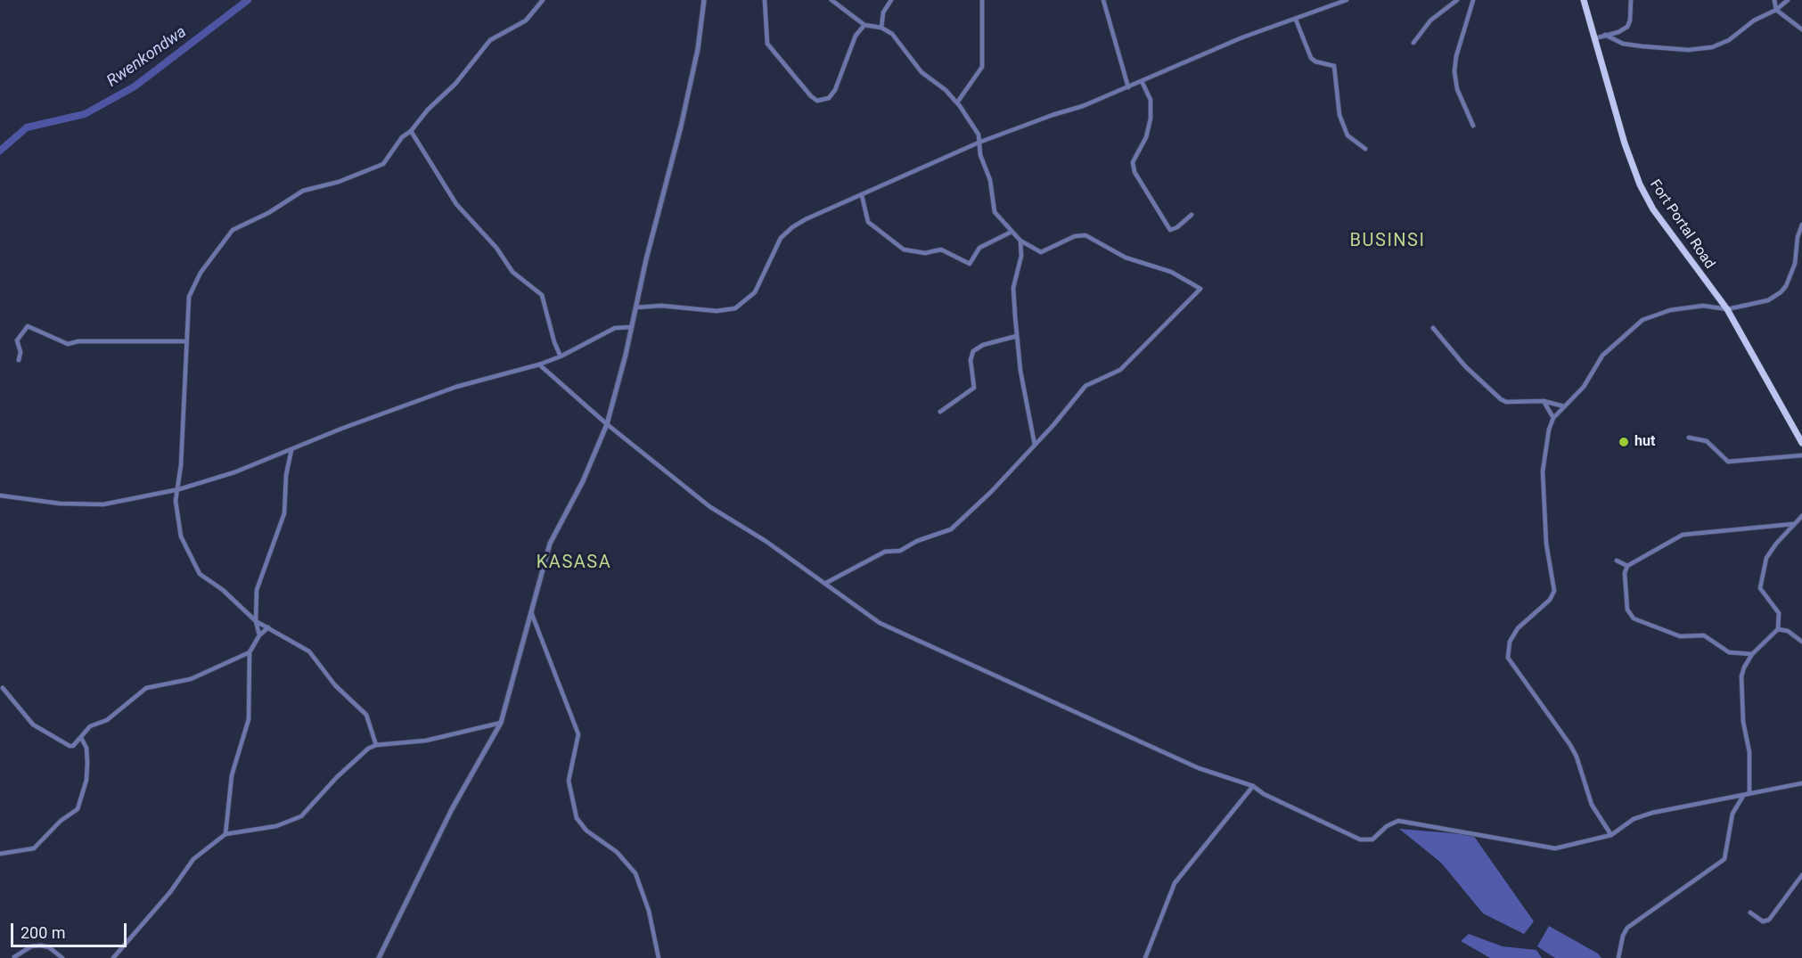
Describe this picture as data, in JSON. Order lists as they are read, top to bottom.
{
  "streets": {
    "main road": ["Fort Portal Road"]
  },
  "districts": ["BUSINSI", "KASASA"],
  "water": ["Rwenkondwa"],
  "places": ["hut"],
  "scale_bar": "200 m"
}
